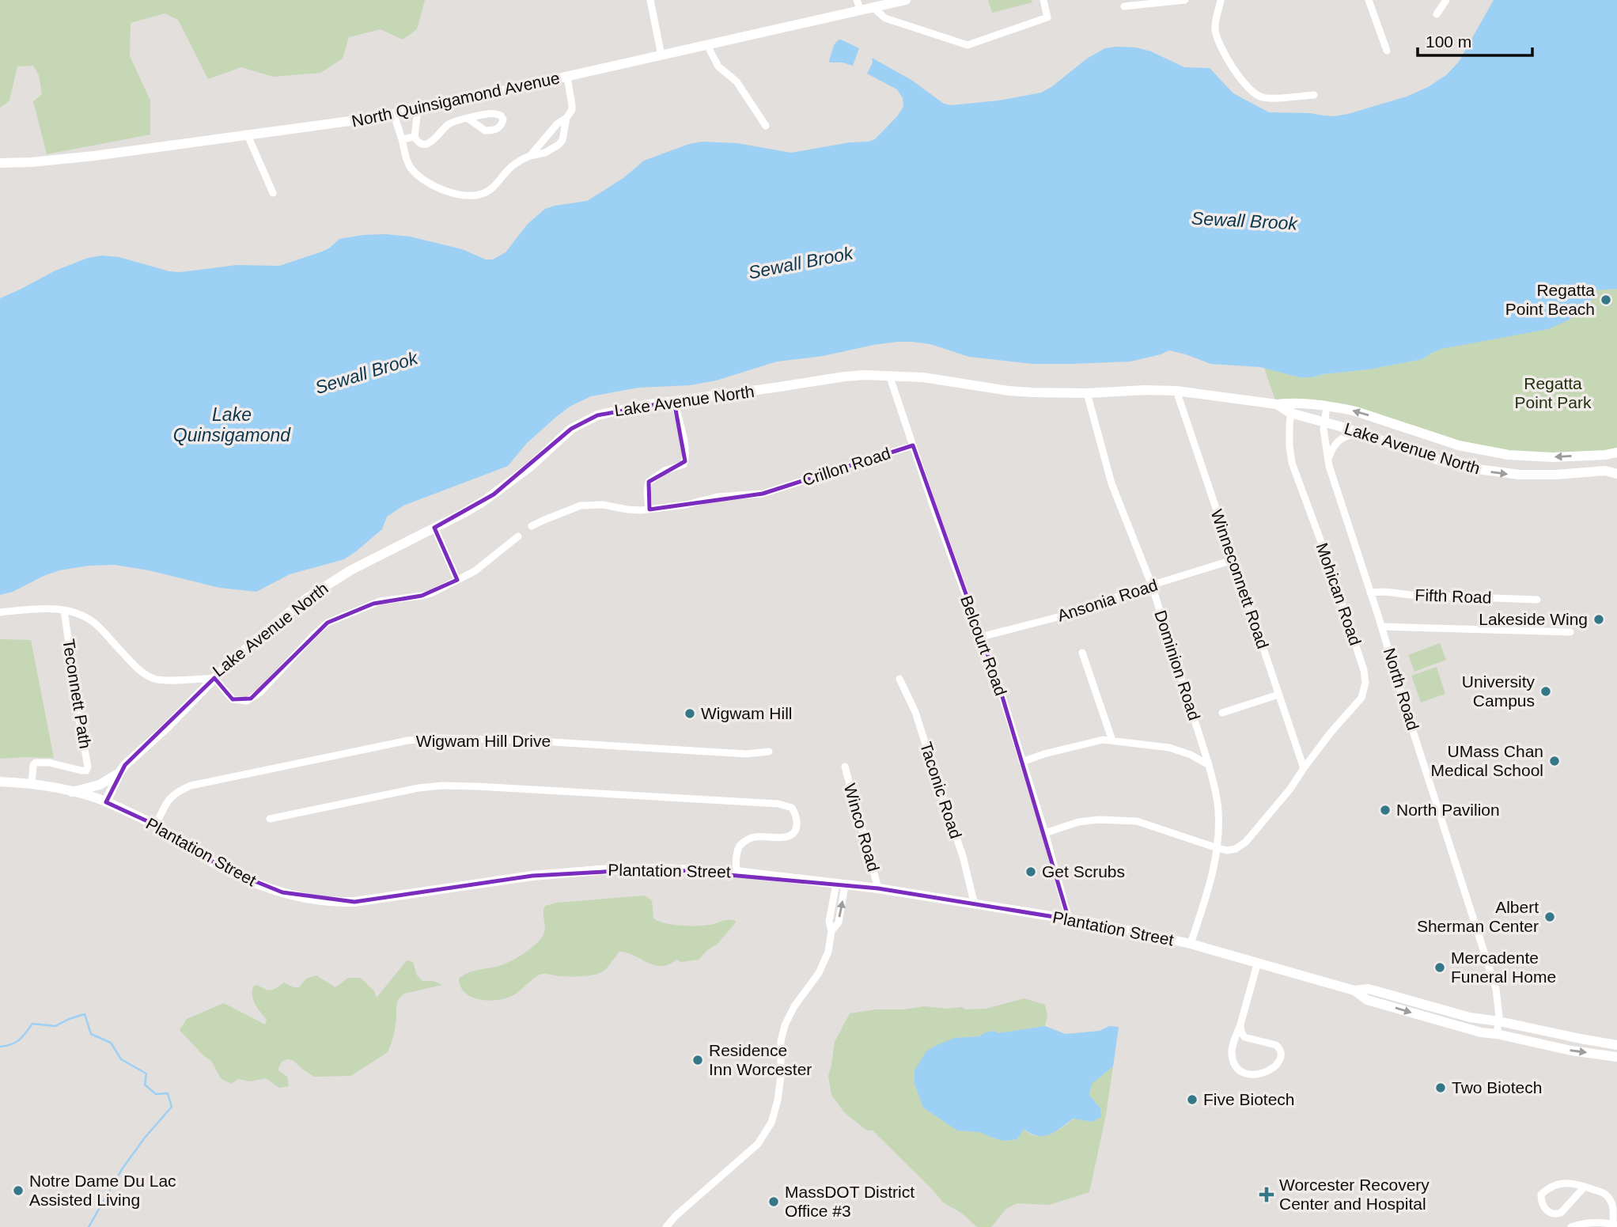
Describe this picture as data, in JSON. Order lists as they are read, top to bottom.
{
  "streets": {
    "main road": ["North Quinsigamond Avenue", "Lake Avenue North", "Plantation Street"],
    "street": [
      "Crillon Road",
      "Winneconnett Road",
      "Mohican Road",
      "Fifth Road",
      "Ansonia Road",
      "Belcourt Road",
      "Dominion Road",
      "North Road",
      "Teconnett Path",
      "Wigwam Hill Drive",
      "Taconic Road",
      "Winco Road"
    ]
  },
  "crossings": [
    ["Lake Avenue North", "Winneconnett Road"],
    ["Lake Avenue North", "Mohican Road"],
    ["Lake Avenue North", "Belcourt Road"],
    ["Lake Avenue North", "Dominion Road"],
    ["Lake Avenue North", "North Road"],
    ["Lake Avenue North", "Teconnett Path"],
    ["Crillon Road", "Belcourt Road"],
    ["Winneconnett Road", "Mohican Road"],
    ["Winneconnett Road", "Ansonia Road"],
    ["Mohican Road", "Dominion Road"],
    ["Fifth Road", "North Road"],
    ["Ansonia Road", "Belcourt Road"],
    ["Ansonia Road", "Dominion Road"],
    ["Belcourt Road", "Plantation Street"],
    ["Dominion Road", "Plantation Street"],
    ["North Road", "Plantation Street"],
    ["Teconnett Path", "Plantation Street"],
    ["Wigwam Hill Drive", "Plantation Street"],
    ["Taconic Road", "Plantation Street"],
    ["Winco Road", "Plantation Street"]
  ],
  "water": ["Sewall Brook", "Lake Quinsigamond"],
  "parks": ["Regatta Point Park"],
  "places": {
    "other": [
      "Regatta Point Beach",
      "Lakeside Wing",
      "University Campus",
      "Wigwam Hill",
      "UMass Chan Medical School",
      "North Pavilion",
      "Get Scrubs",
      "Albert Sherman Center",
      "Mercadente Funeral Home",
      "Residence Inn Worcester",
      "Two Biotech",
      "Five Biotech",
      "Notre Dame Du Lac Assisted Living",
      "MassDOT District Office #3"
    ],
    "health": ["Worcester Recovery Center and Hospital"]
  },
  "scale_bar": "100 m"
}
